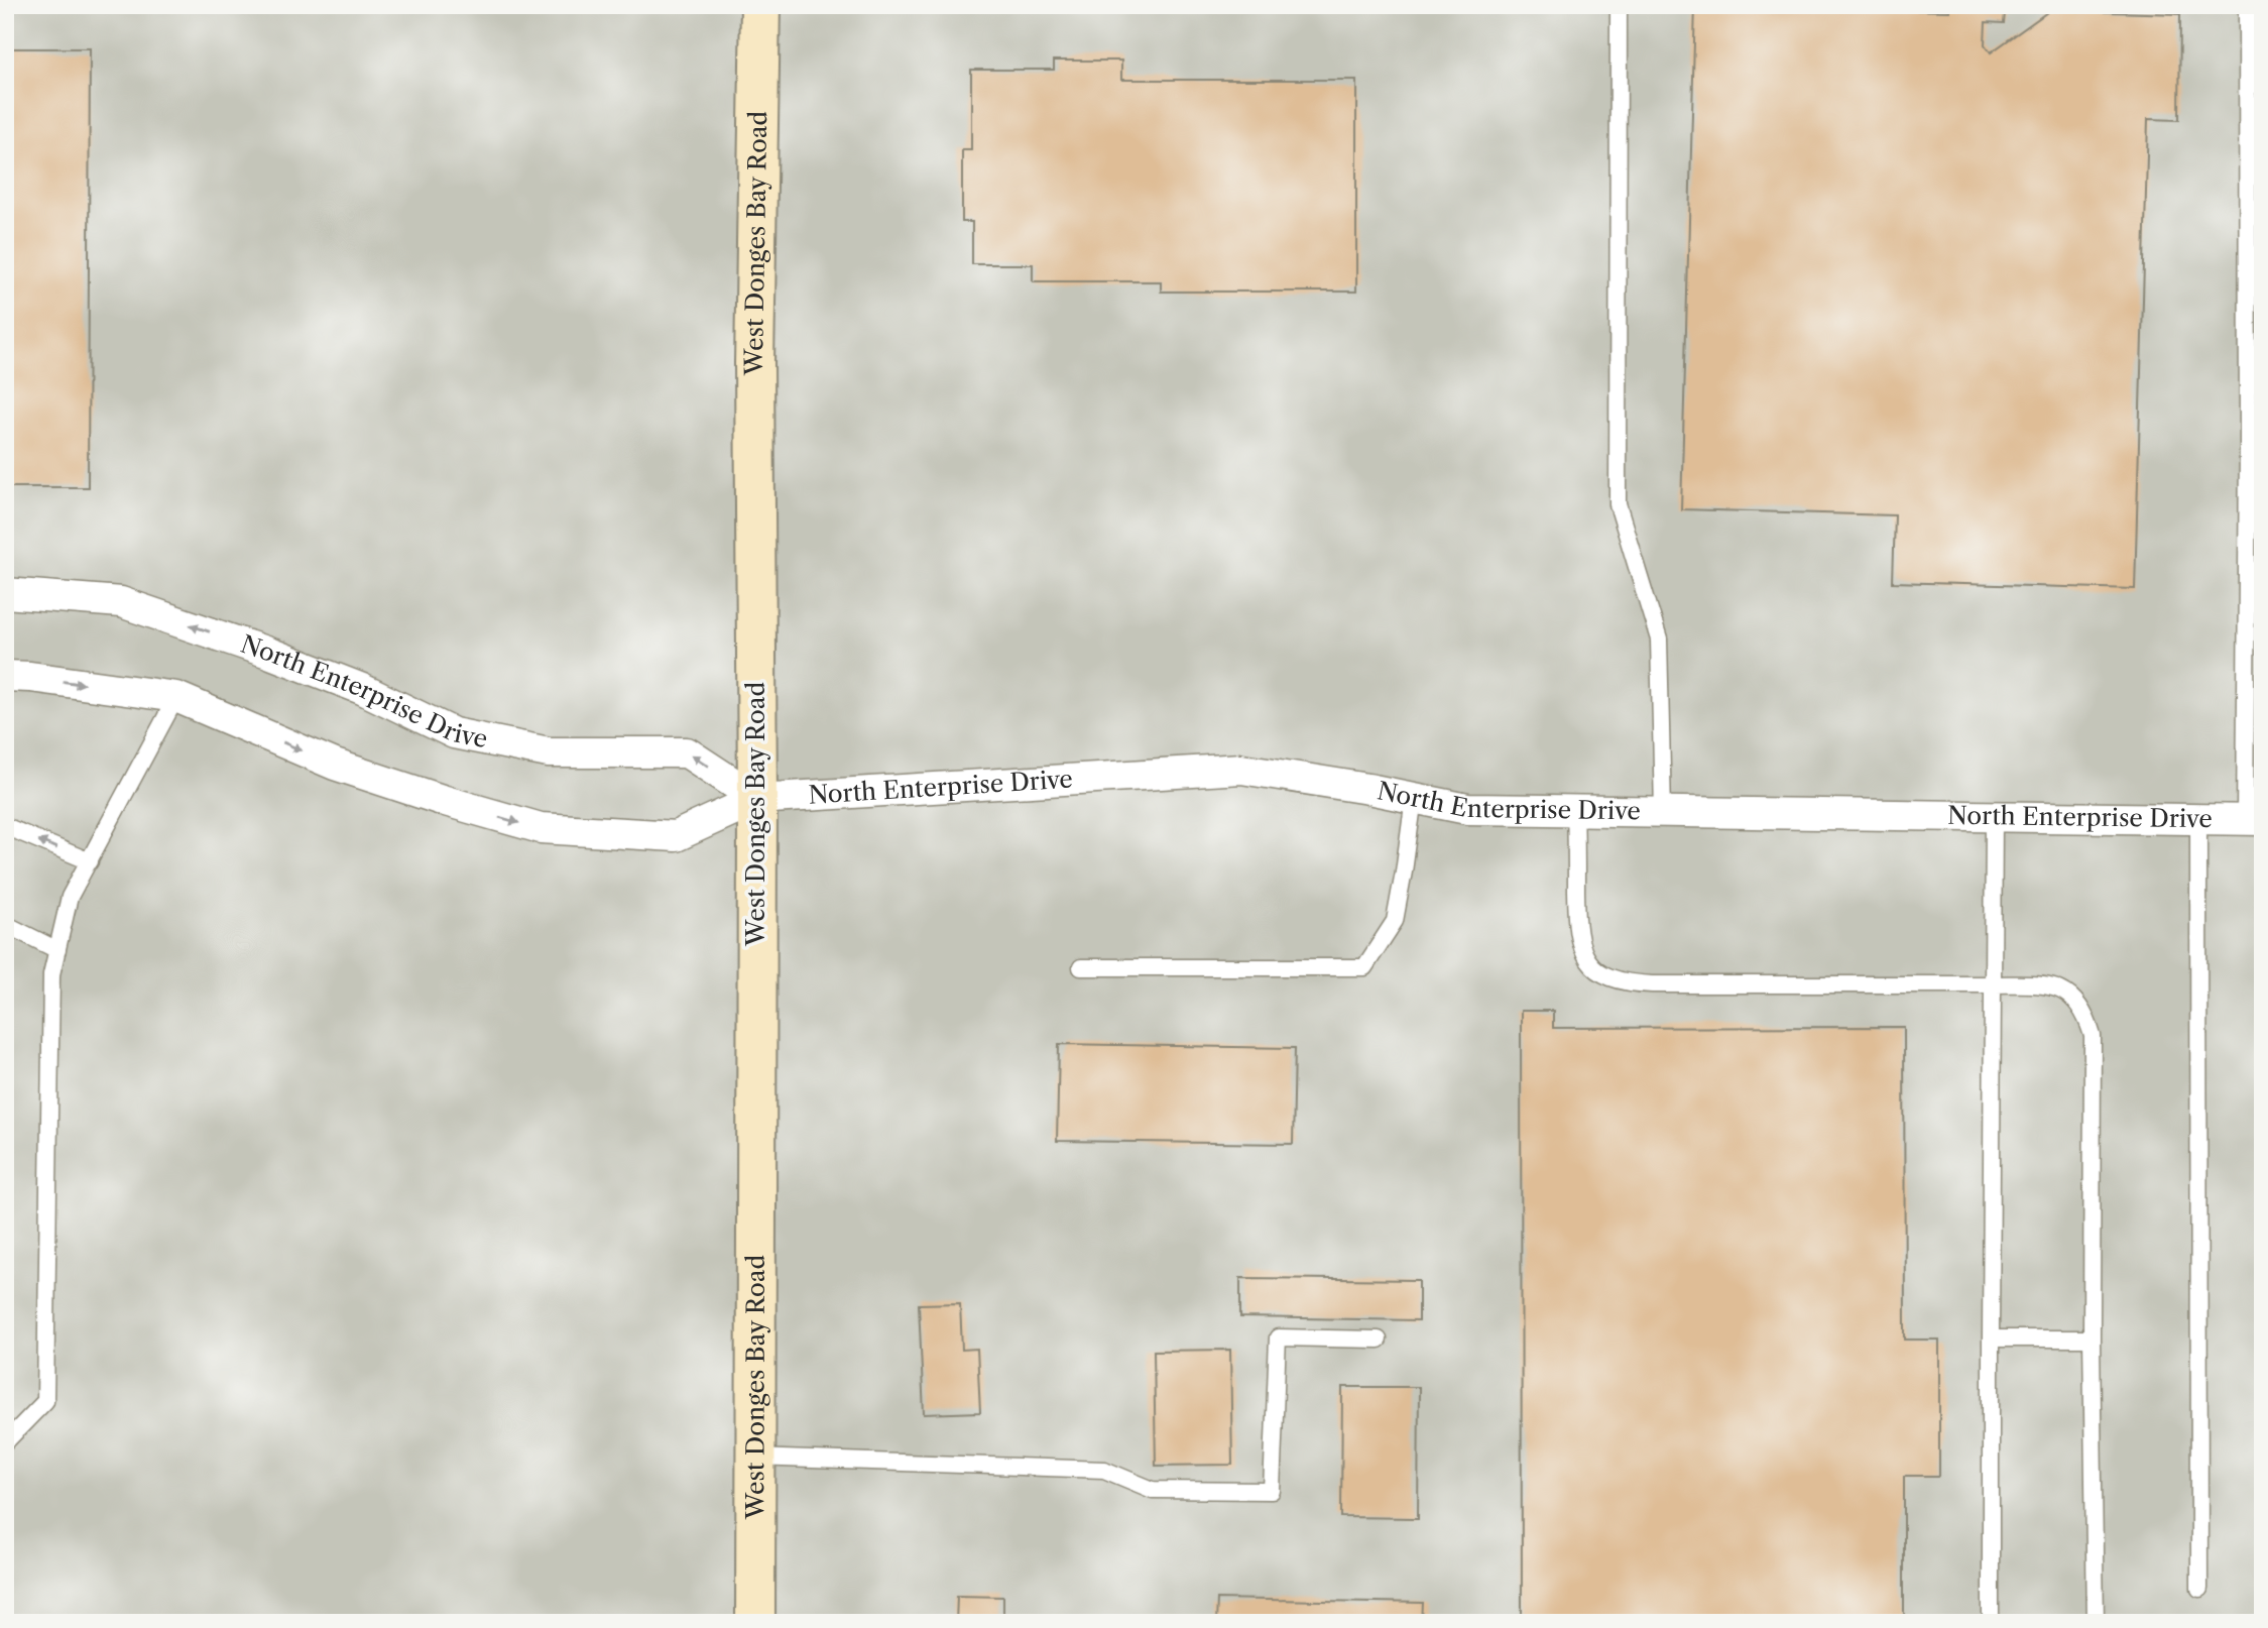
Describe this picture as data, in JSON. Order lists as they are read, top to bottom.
{
  "streets": {
    "street": ["West Donges Bay Road", "North Enterprise Drive"]
  },
  "crossings": [
    ["West Donges Bay Road", "North Enterprise Drive"]
  ]
}
